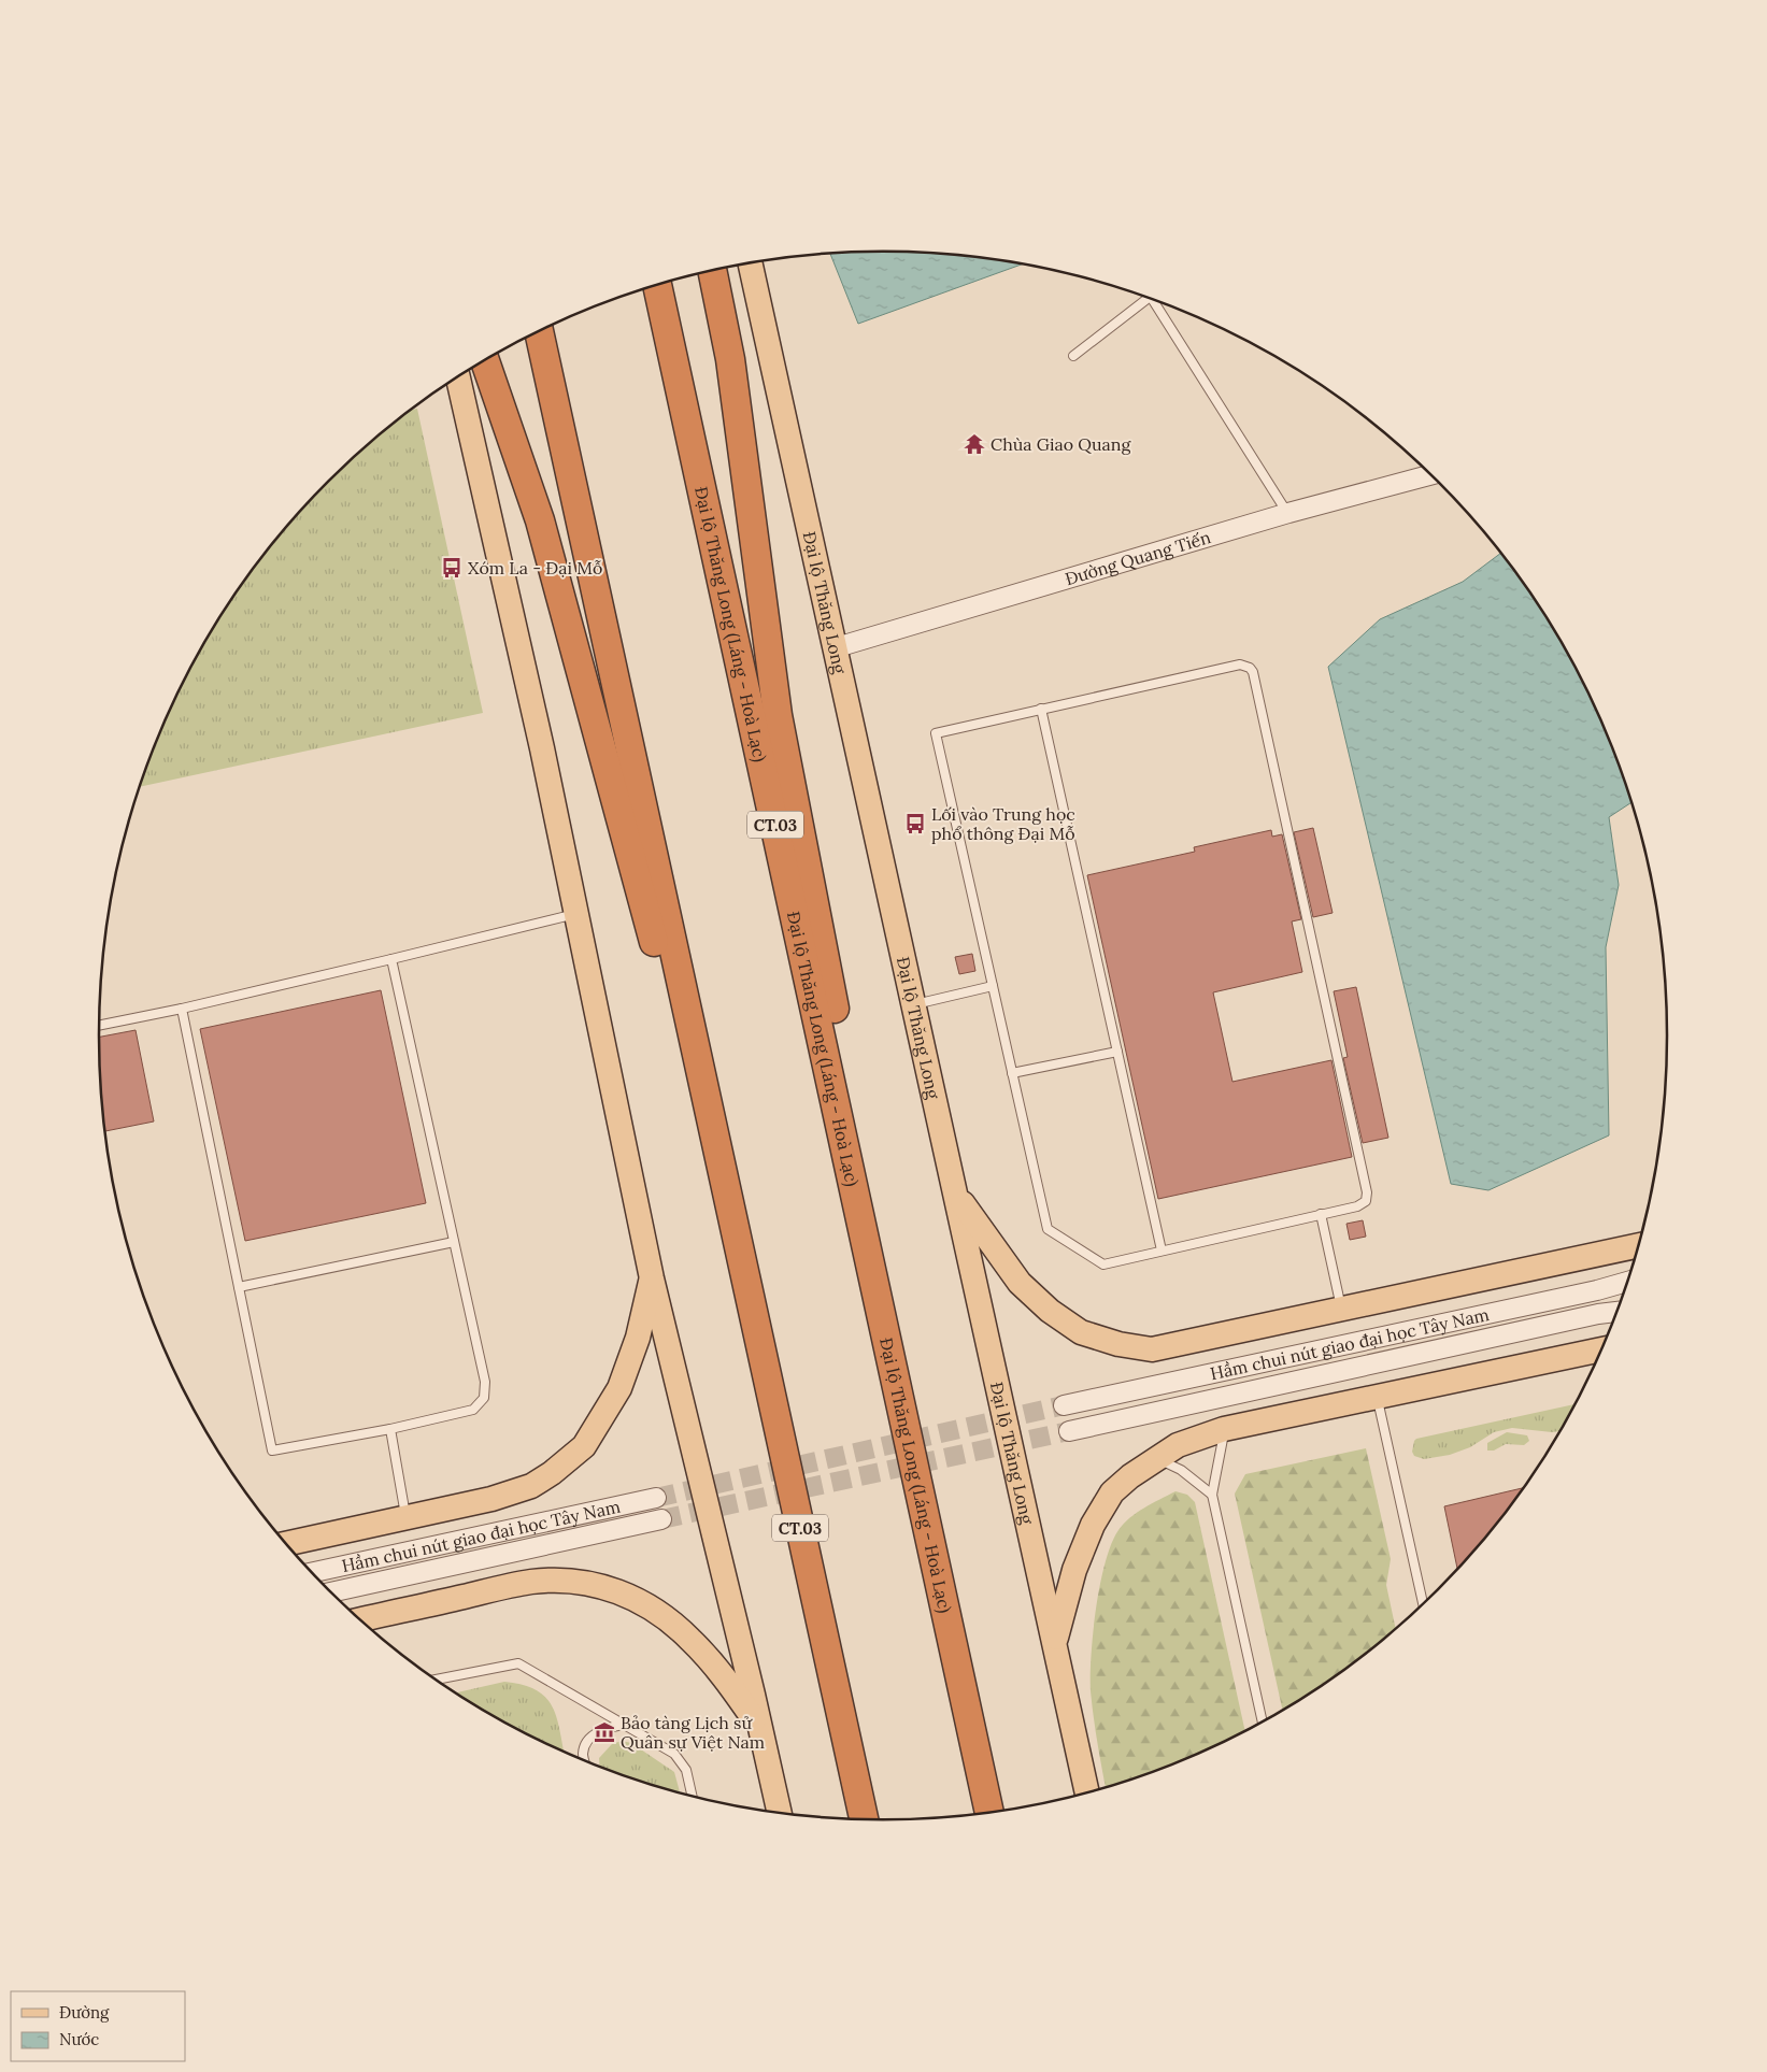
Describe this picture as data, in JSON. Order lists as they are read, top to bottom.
{
  "streets": {
    "highway": ["Đại lộ Thăng Long (Láng - Hoà Lạc)", "CT.03"],
    "main road": ["Đại lộ Thăng Long"],
    "street": ["Đường Quang Tiến", "Hầm chui nút giao đại học Tây Nam"]
  },
  "crossings": [
    ["Đường Quang Tiến", "Đại lộ Thăng Long"]
  ],
  "places": {
    "temple": ["Chùa Giao Quang"],
    "bus stop": ["Xóm La - Đại Mỗ", "Lối vào Trung học phổ thông Đại Mỗ"],
    "museum": ["Bảo tàng Lịch sử Quân sự Việt Nam"]
  },
  "legend": ["Đường", "Nước"]
}
